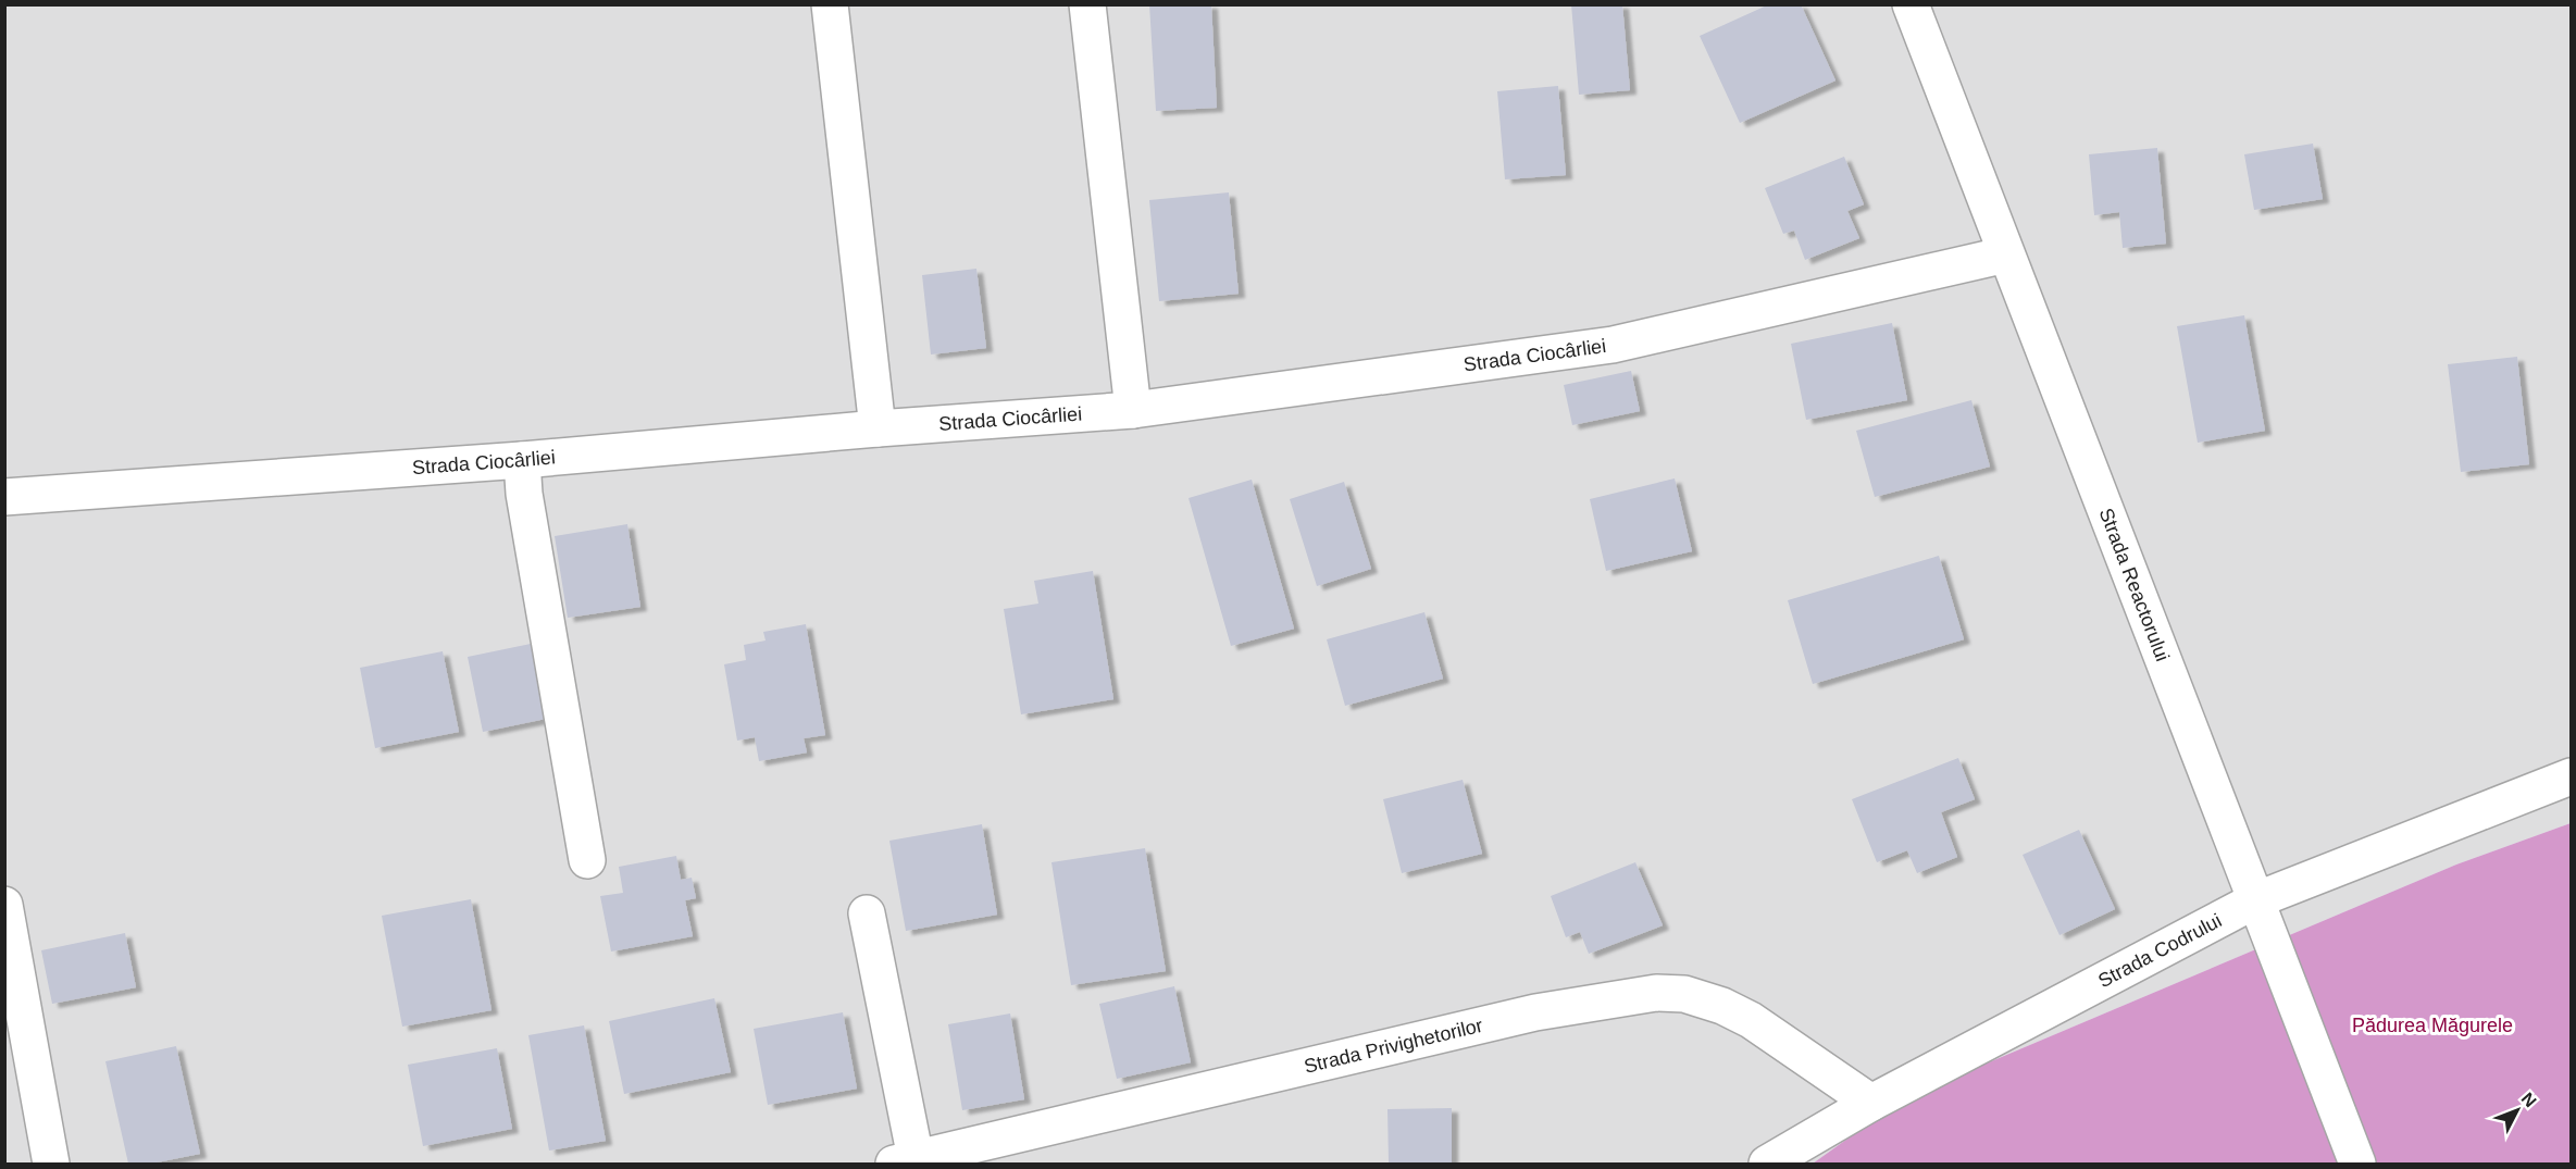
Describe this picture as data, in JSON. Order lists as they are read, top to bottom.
{
  "streets": {
    "street": [
      "Strada Ciocârliei",
      "Strada Reactorului",
      "Strada Codrului",
      "Strada Privighetorilor"
    ]
  },
  "crossings": [
    ["Strada Ciocârliei", "Strada Reactorului"],
    ["Strada Reactorului", "Strada Codrului"],
    ["Strada Codrului", "Strada Privighetorilor"]
  ],
  "parks": ["Pădurea Măgurele"],
  "north": "top right"
}
